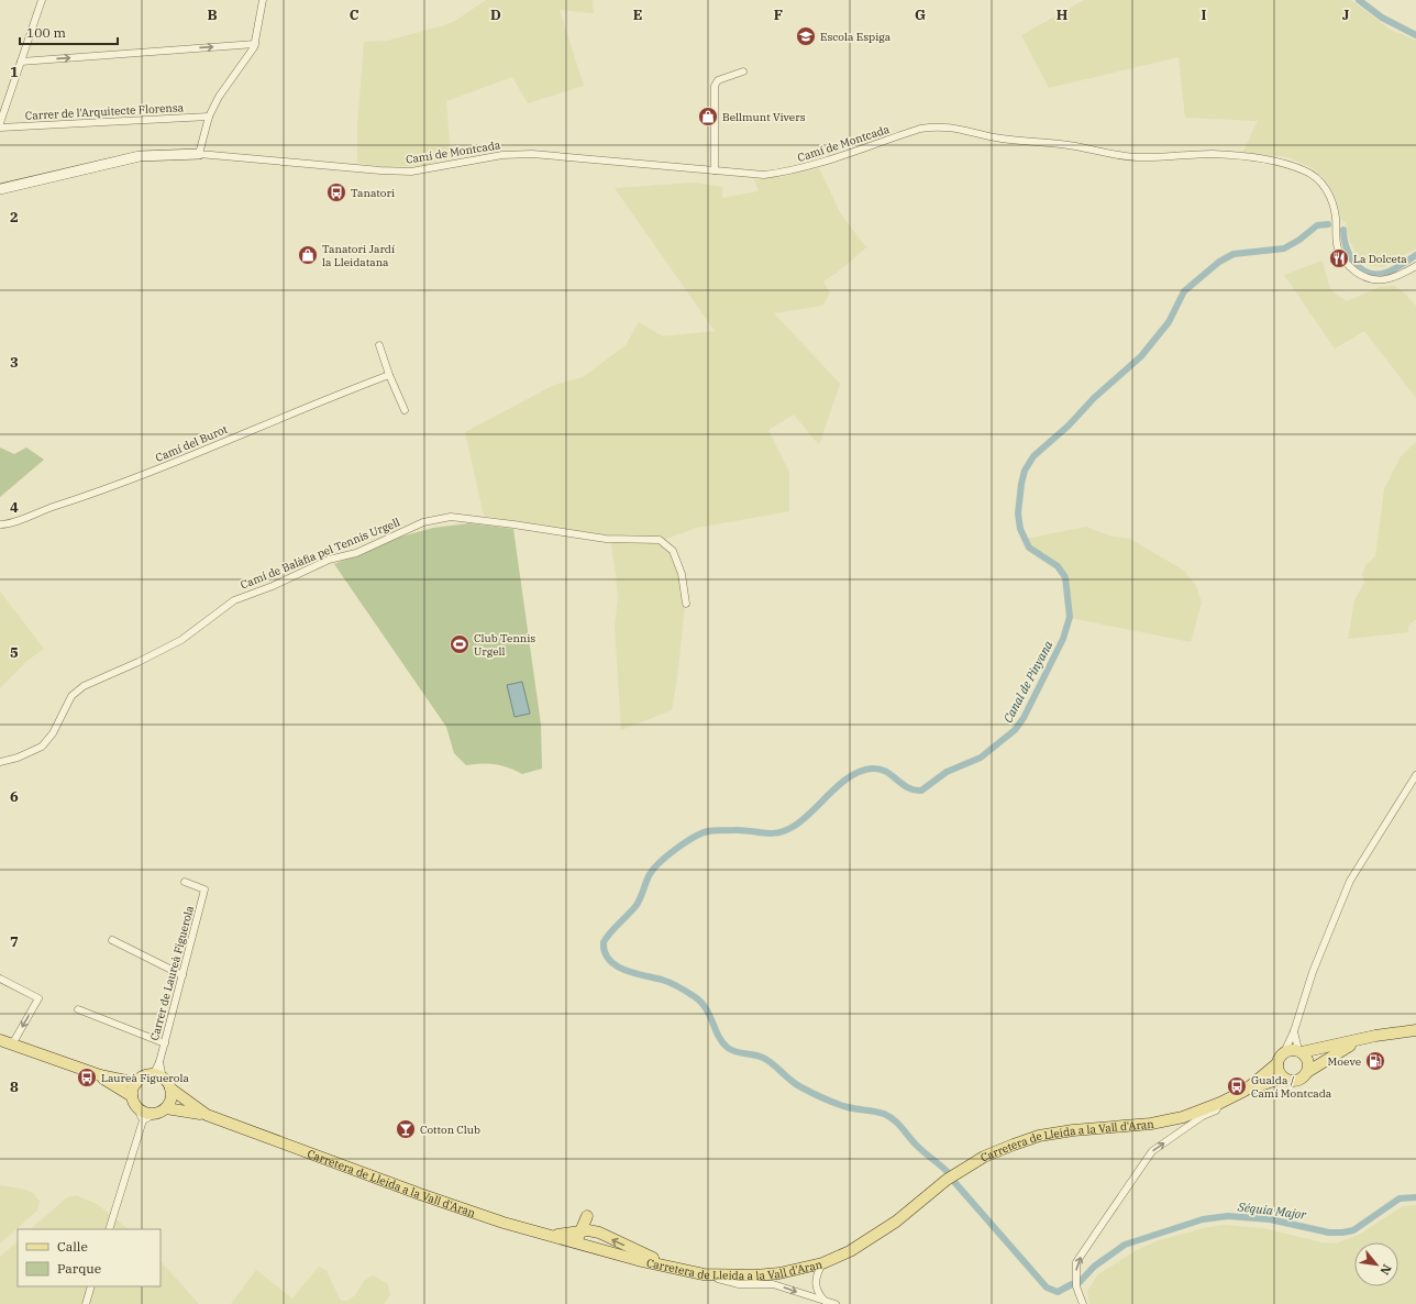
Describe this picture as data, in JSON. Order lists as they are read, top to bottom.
{
  "streets": {
    "main road": ["Carretera de Lleida a la Vall d'Aran"],
    "street": [
      "Carrer de l'Arquitecte Florensa",
      "Camí de Montcada",
      "Camí del Burot",
      "Camí de Balàfia pel Tennis Urgell",
      "Carrer de Laureà Figuerola"
    ]
  },
  "crossings": [
    ["Carrer de Laureà Figuerola", "Carretera de Lleida a la Vall d'Aran"]
  ],
  "water": ["Canal de Pinyana", "Séquia Major"],
  "places": {
    "school or university": ["Escola Espiga"],
    "shop": ["Bellmunt Vivers", "Tanatori Jardí la Lleidatana"],
    "bus stop": ["Tanatori", "Laureà Figuerola", "Gualda / Camí Montcada"],
    "restaurant": ["La Dolceta"],
    "sports": ["Club Tennis Urgell"],
    "fuel station": ["Moeve"],
    "bar": ["Cotton Club"]
  },
  "legend": ["Calle", "Parque"],
  "scale_bar": "100 m",
  "north": "bottom right",
  "grid": {
    "columns": [
      "B",
      "C",
      "D",
      "E",
      "F",
      "G",
      "H",
      "I",
      "J"
    ],
    "rows": [
      "1",
      "2",
      "3",
      "4",
      "5",
      "6",
      "7",
      "8"
    ]
  }
}
